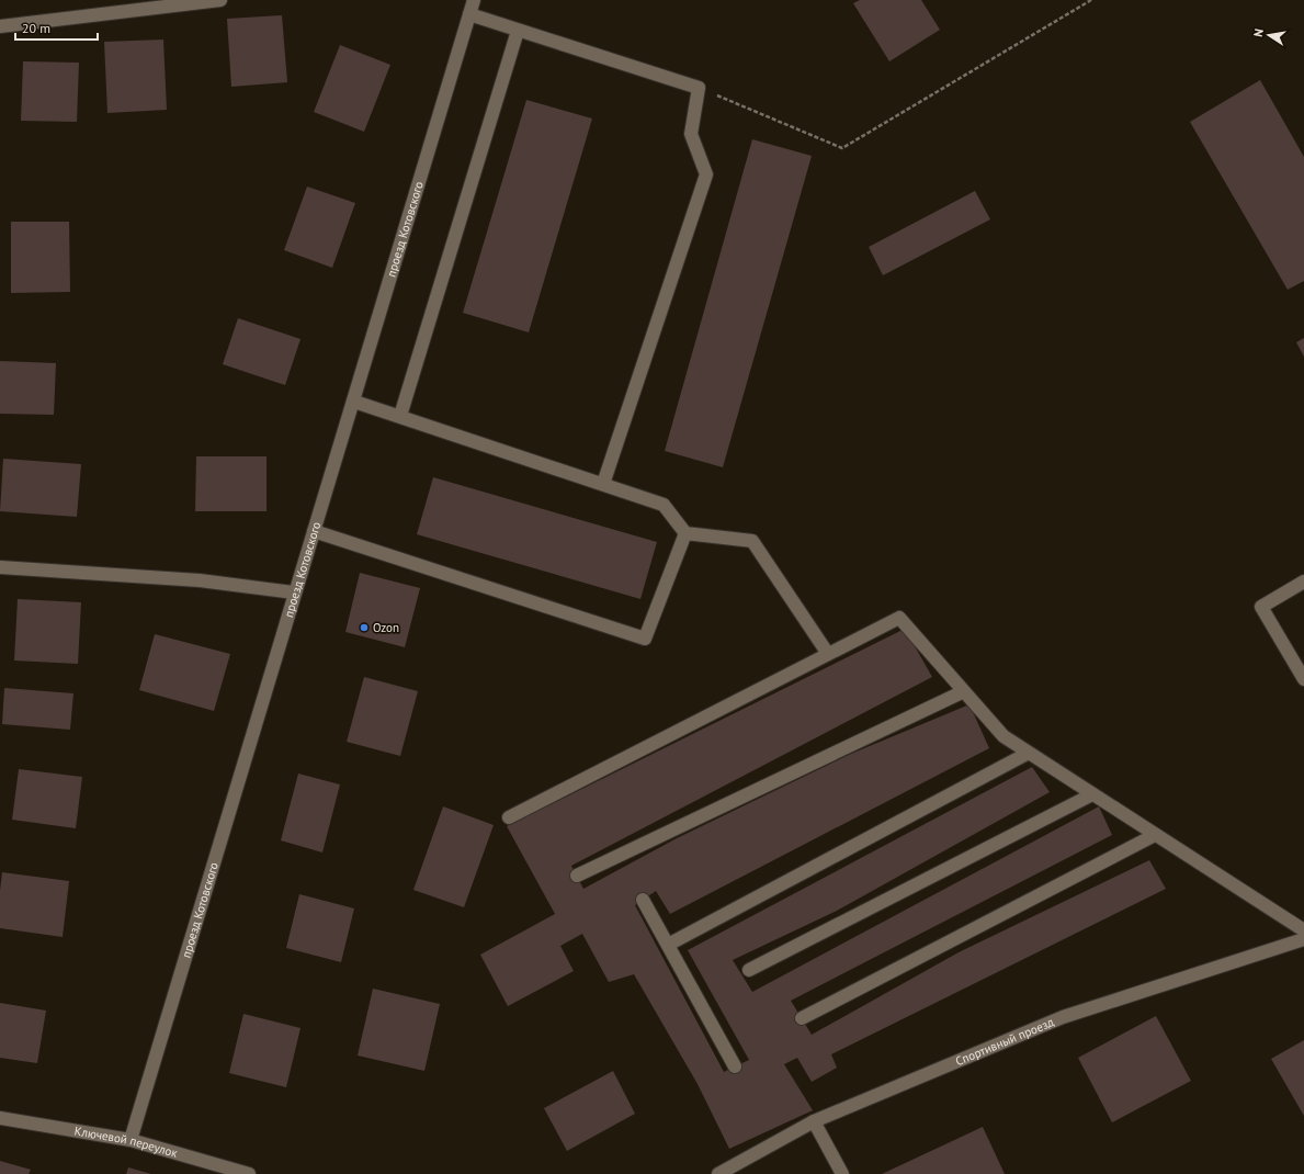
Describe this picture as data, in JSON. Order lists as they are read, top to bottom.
{
  "streets": {
    "street": ["проезд Котовского", "Спортивный проезд", "Ключевой переулок"]
  },
  "crossings": [
    ["проезд Котовского", "Ключевой переулок"]
  ],
  "places": ["Ozon"],
  "scale_bar": "20 m",
  "north": "left"
}
